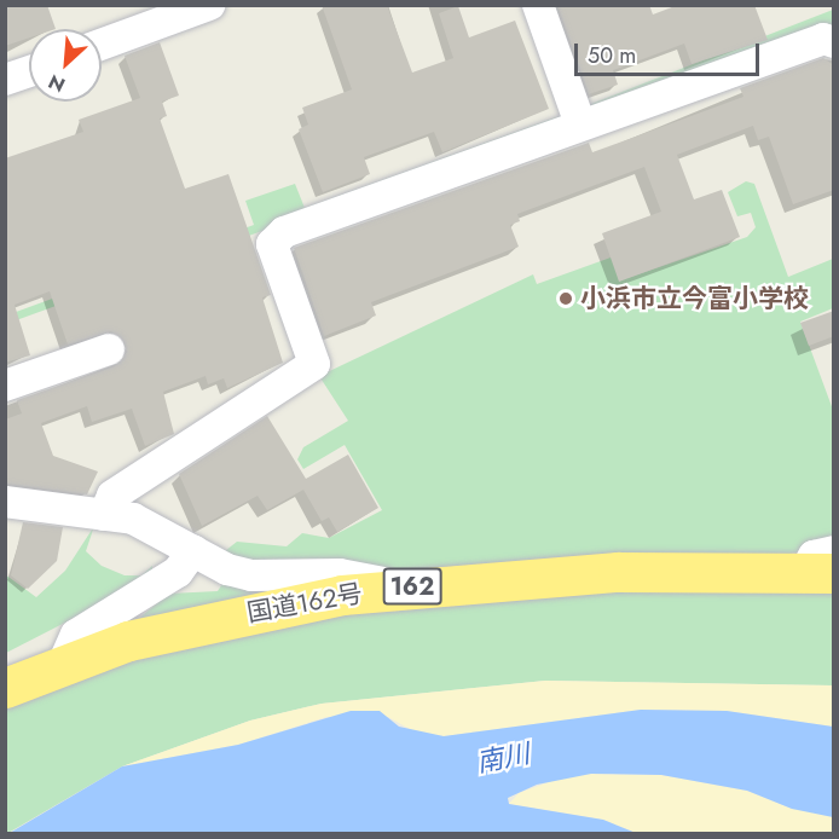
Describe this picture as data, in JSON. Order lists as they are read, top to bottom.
{
  "streets": {
    "highway": ["162", "国道162号"]
  },
  "water": ["南川"],
  "places": ["小浜市立今富小学校"],
  "scale_bar": "50 m",
  "north": "bottom left"
}
